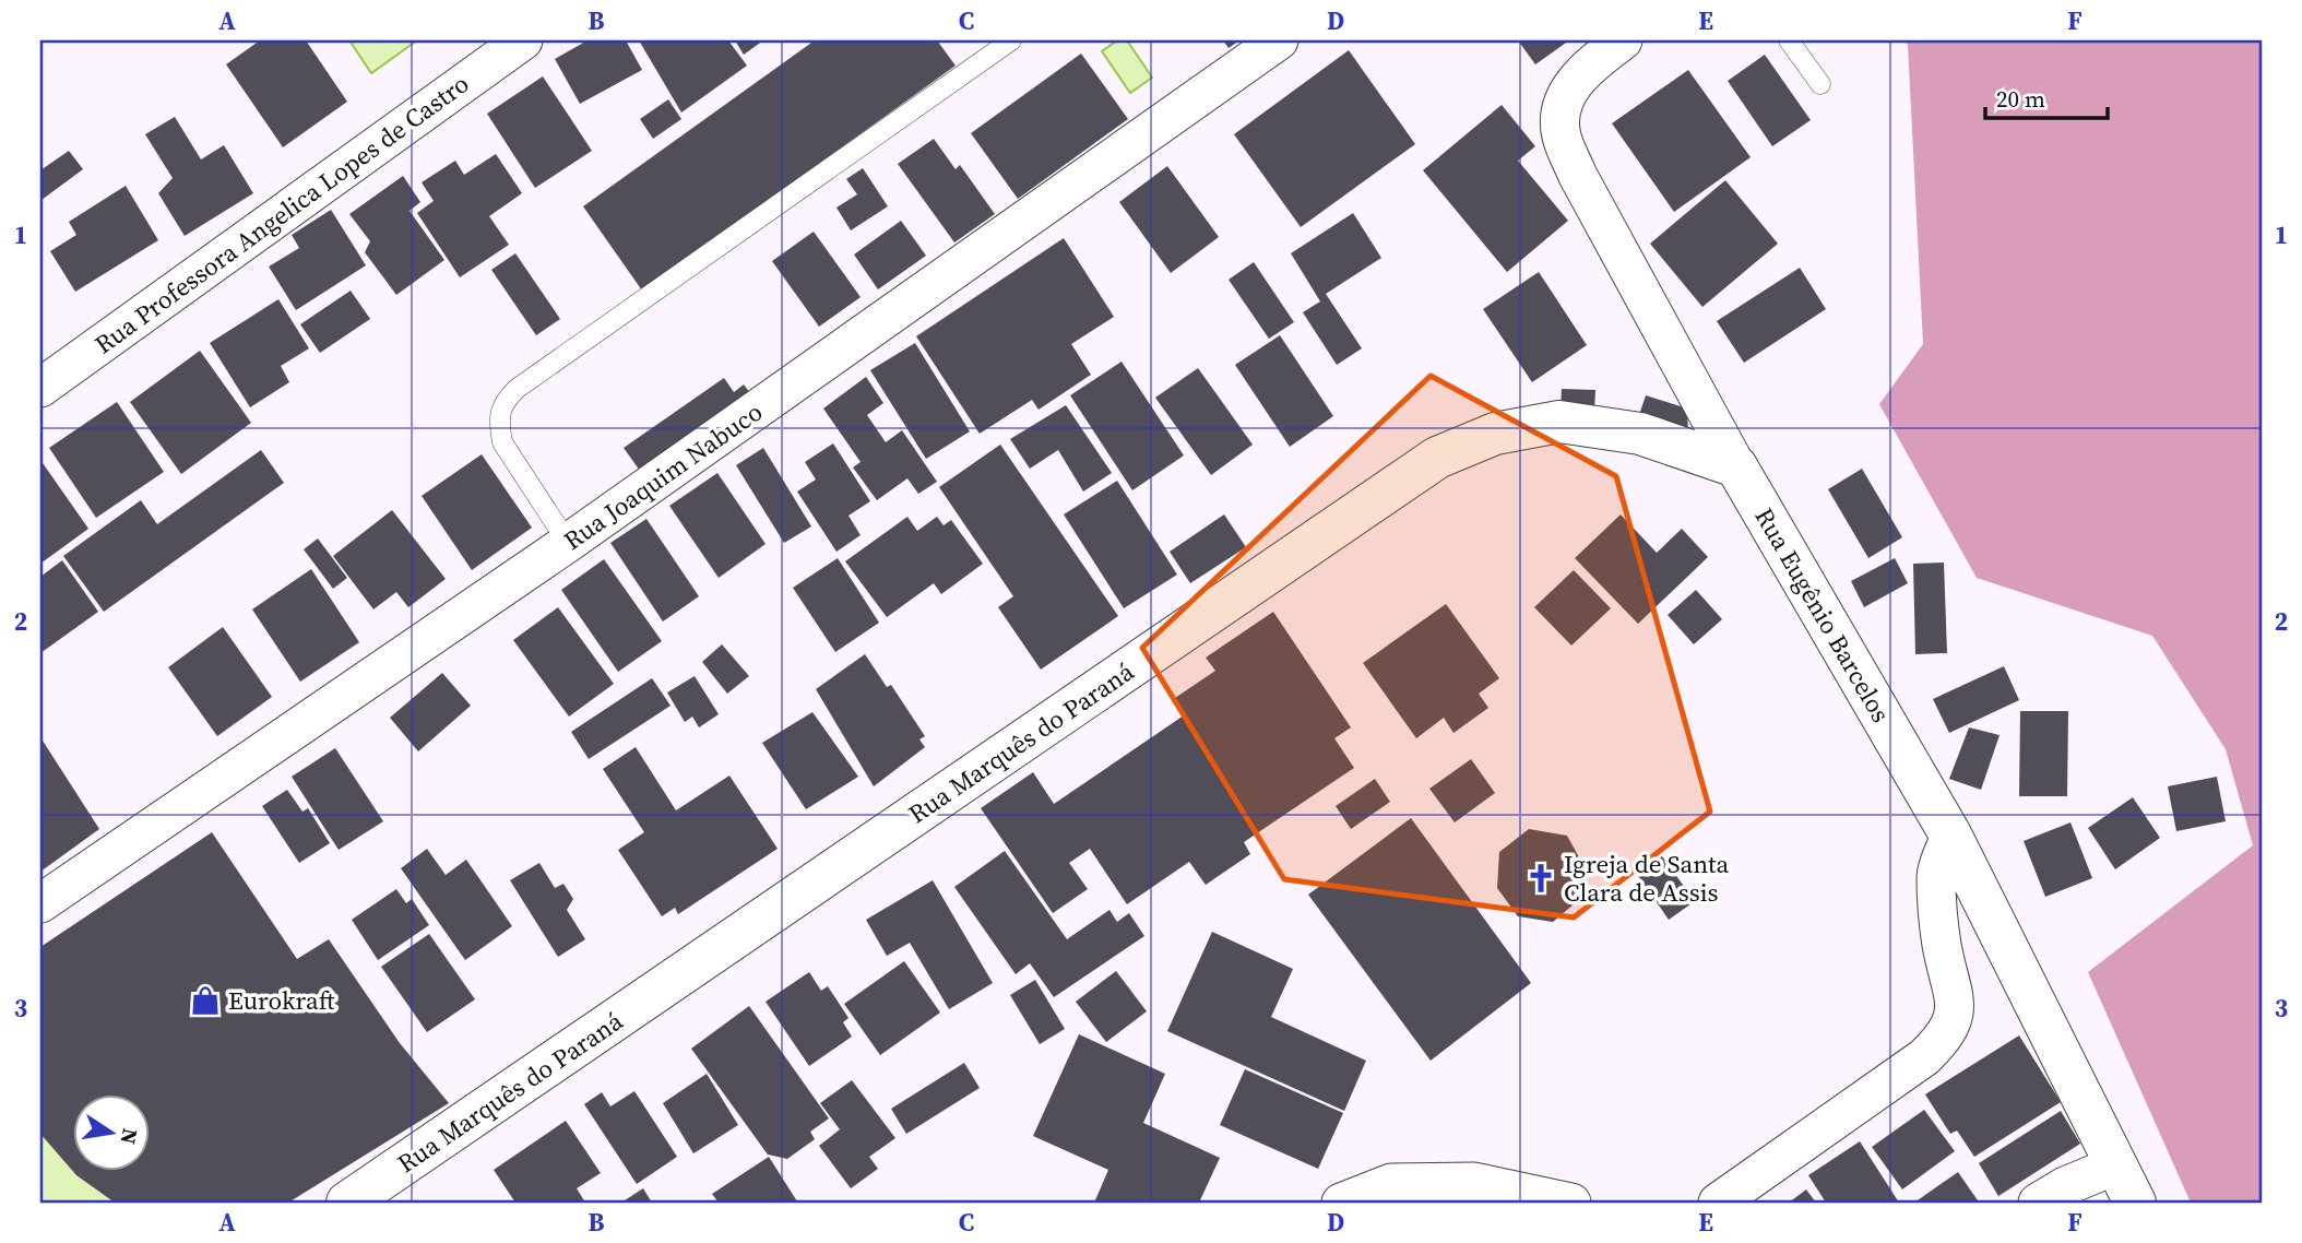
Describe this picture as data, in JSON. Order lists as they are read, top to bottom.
{
  "streets": {
    "street": [
      "Rua Professora Angelica Lopes de Castro",
      "Rua Joaquim Nabuco",
      "Rua Eugênio Barcelos",
      "Rua Marquês do Paraná"
    ]
  },
  "crossings": [
    ["Rua Eugênio Barcelos", "Rua Marquês do Paraná"]
  ],
  "places": {
    "church": ["Igreja de Santa Clara de Assis"],
    "shop": ["Eurokraft"]
  },
  "scale_bar": "20 m",
  "north": "right",
  "grid": {
    "columns": [
      "A",
      "B",
      "C",
      "D",
      "E",
      "F"
    ],
    "rows": ["1", "2", "3"]
  }
}
